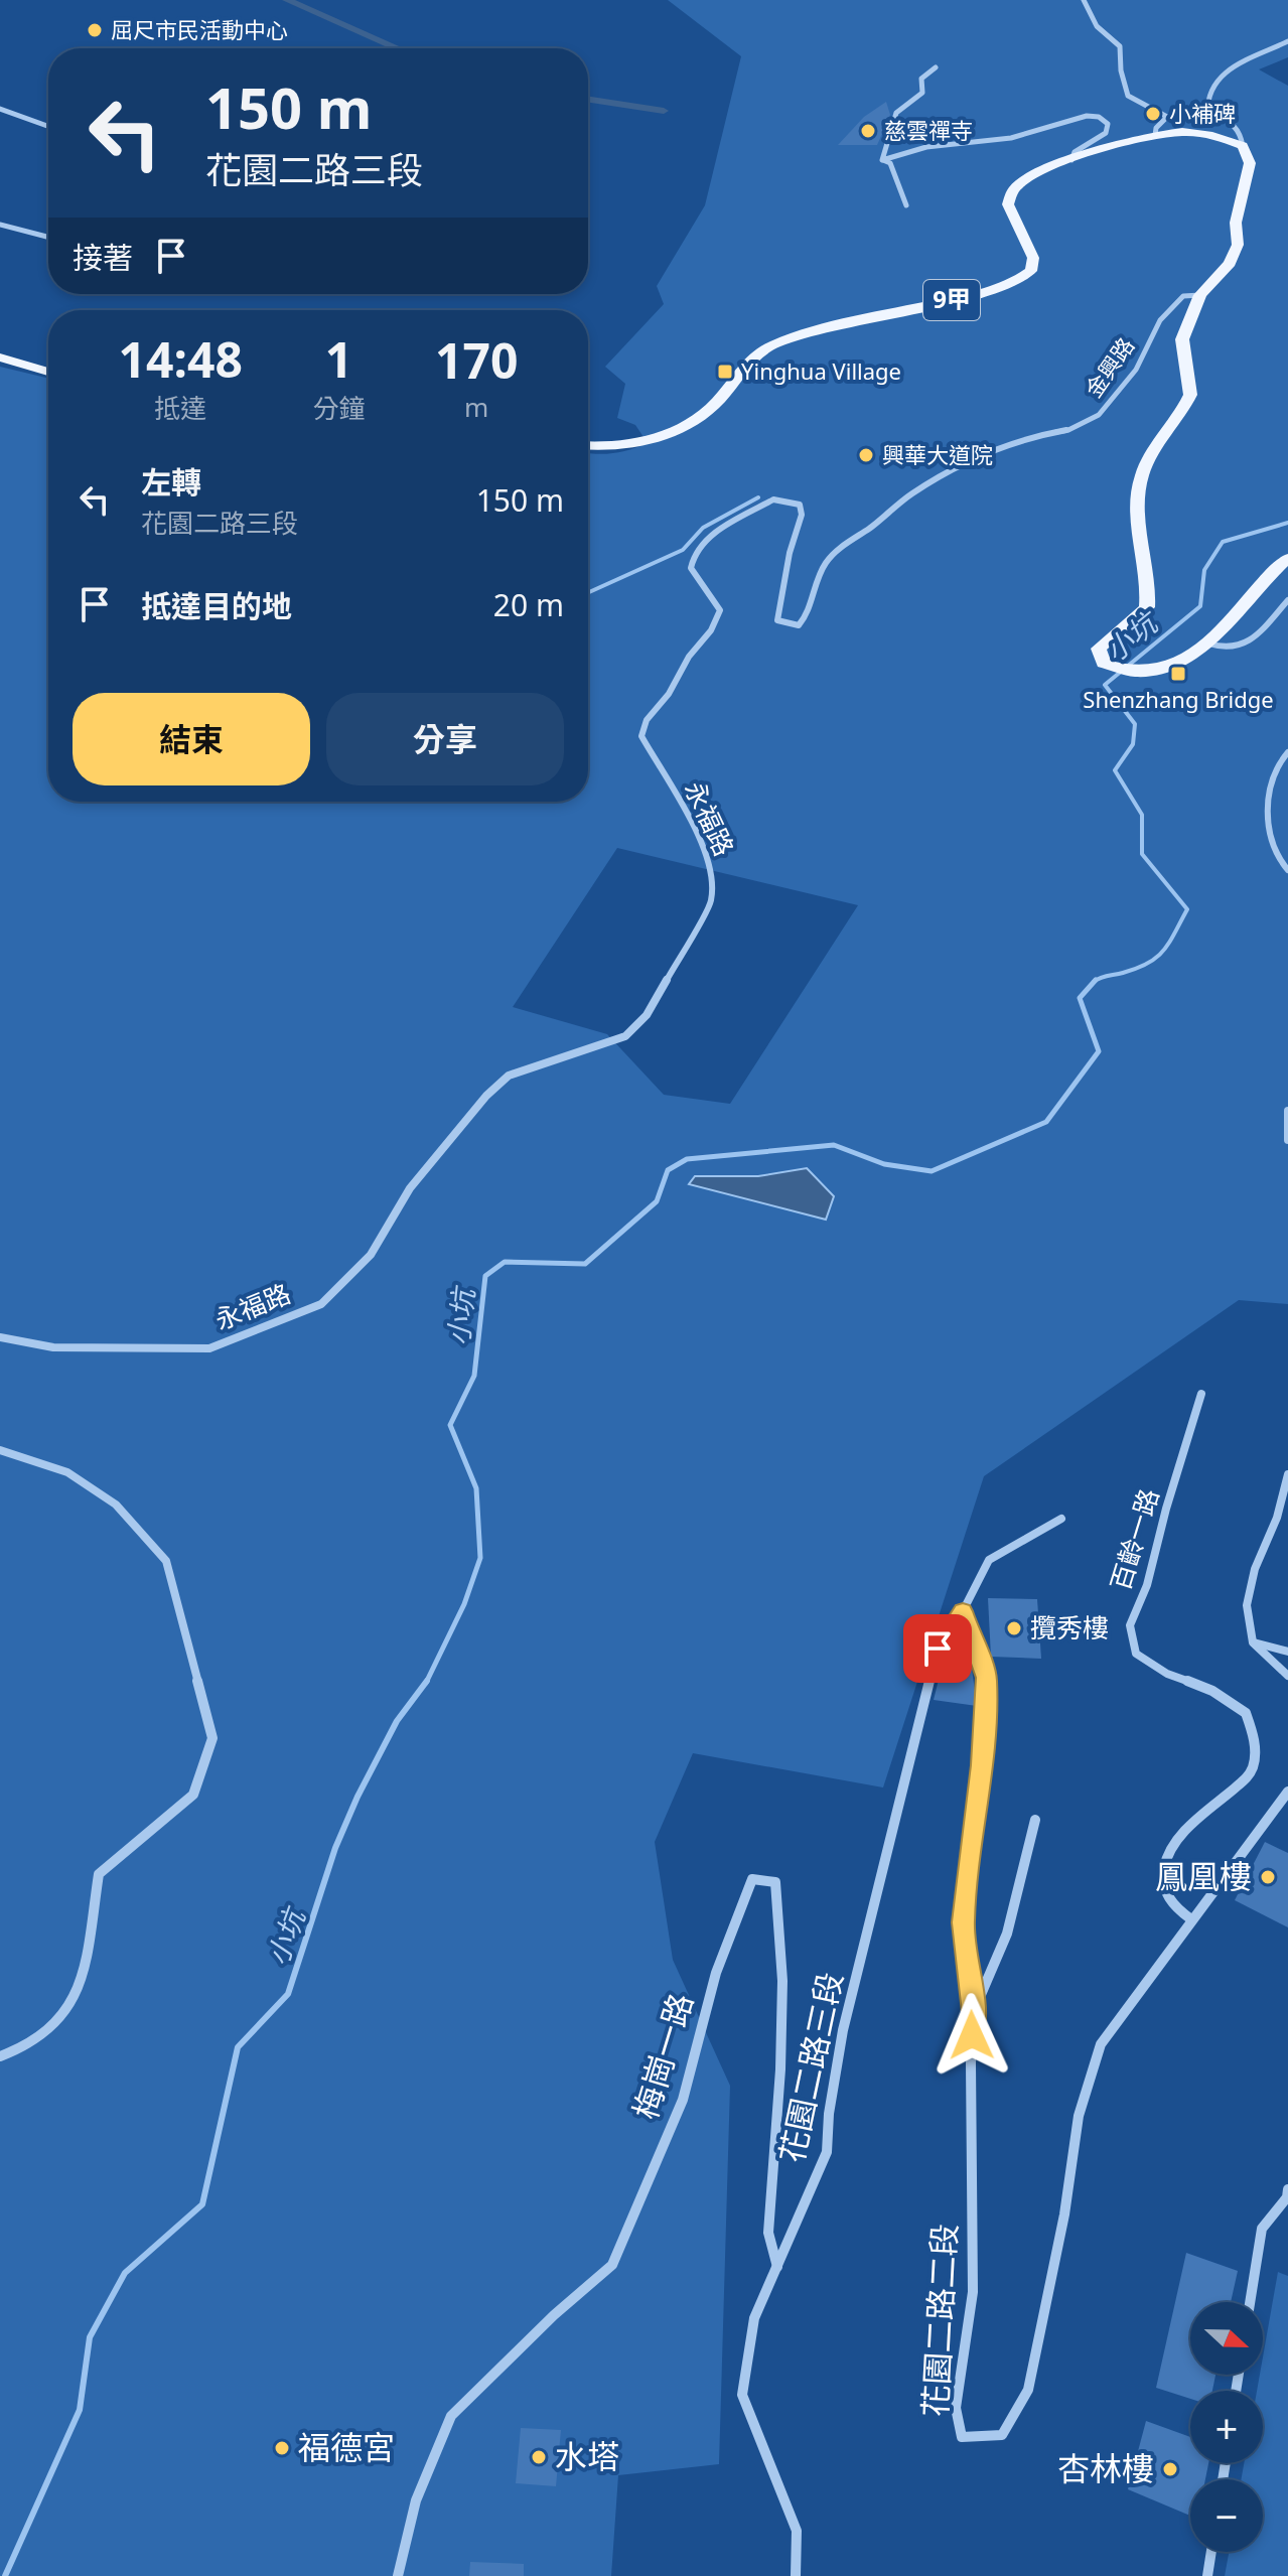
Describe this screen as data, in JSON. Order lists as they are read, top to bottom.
{
  "streets": {
    "main road": ["9甲"],
    "street": [
      "金興路",
      "永福路",
      "百齡一路",
      "梅崗一路",
      "花園二路三段",
      "花園二路二段"
    ]
  },
  "crossings": [
    ["金興路", "永福路"],
    ["百齡一路", "花園二路二段"],
    ["梅崗一路", "花園二路三段"],
    ["花園二路三段", "花園二路二段"]
  ],
  "water": ["小坑"],
  "places": {
    "other": [
      "屈尺市民活動中心",
      "小補碑",
      "慈雲禪寺",
      "興華大道院",
      "攬秀樓",
      "鳳凰樓",
      "福德宮",
      "水塔",
      "杏林樓"
    ],
    "transit": ["Yinghua Village", "Shenzhang Bridge"]
  },
  "north": "right",
  "page": {
    "turn": ["150 m", "花園二路三段"],
    "then": "接著",
    "eta": [
      "14:48",
      "抵達",
      "1",
      "分鐘",
      "170",
      "m"
    ],
    "list": [
      {
        "name": "左轉",
        "note": "花園二路三段",
        "value": "150 m"
      },
      {
        "name": "抵達目的地",
        "value": "20 m"
      }
    ],
    "buttons": ["結束", "分享"],
    "map_buttons": ["+", "−"]
  }
}
